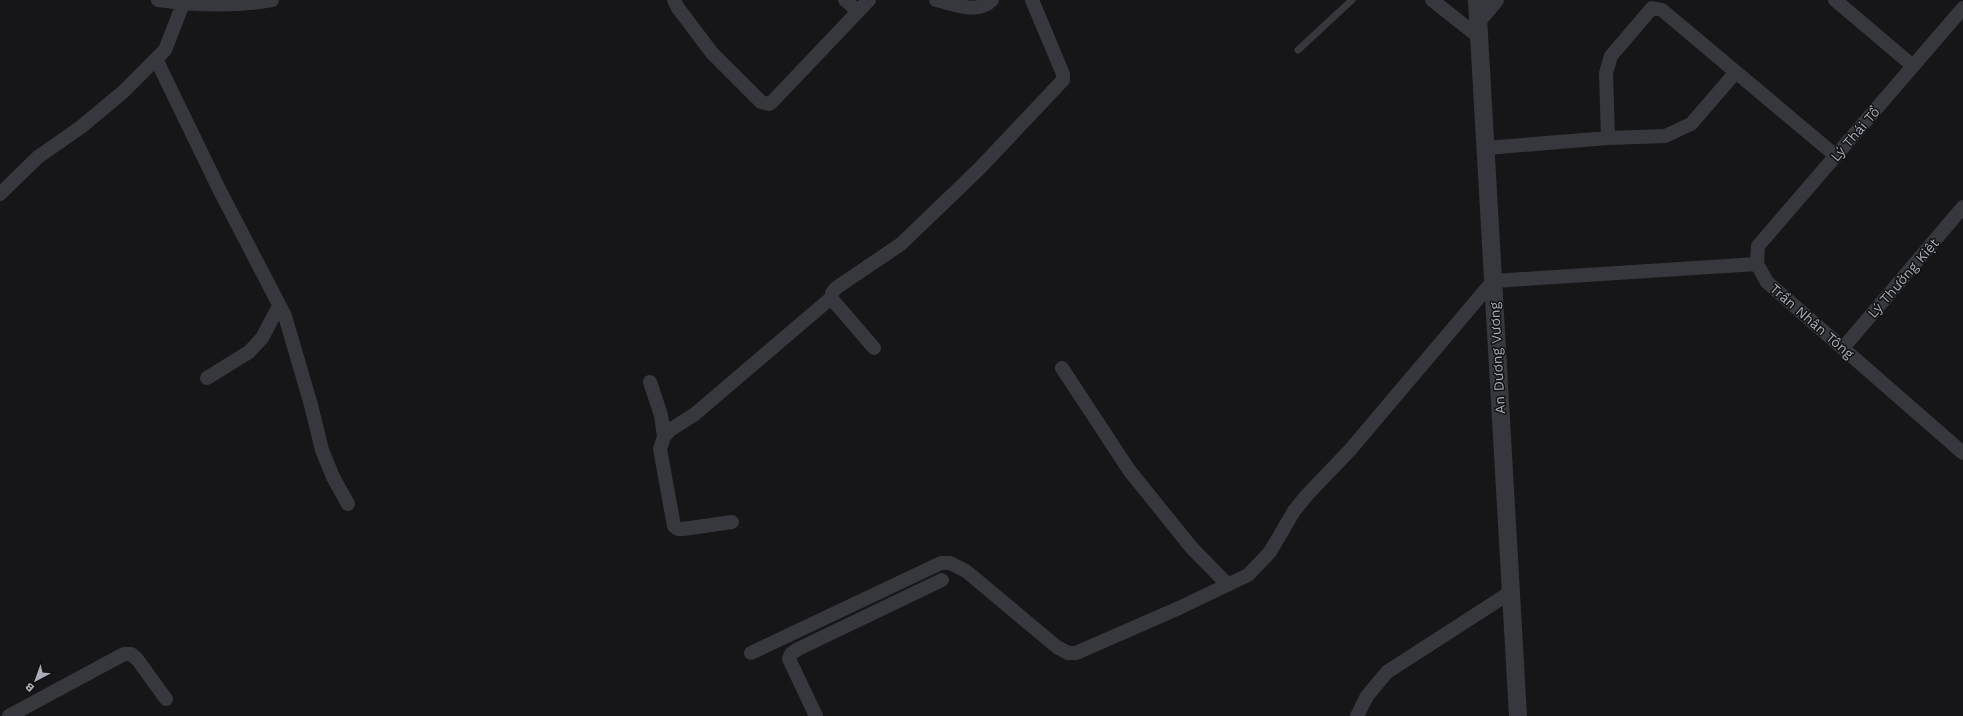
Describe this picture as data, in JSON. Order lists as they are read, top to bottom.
{
  "streets": {
    "street": [
      "Lý Thái Tổ",
      "Lý Thường Kiệt",
      "Trần Nhân Tông",
      "An Dương Vương"
    ]
  },
  "crossings": [
    ["Lý Thái Tổ", "Trần Nhân Tông"],
    ["Lý Thường Kiệt", "Trần Nhân Tông"]
  ],
  "north": "bottom left"
}
